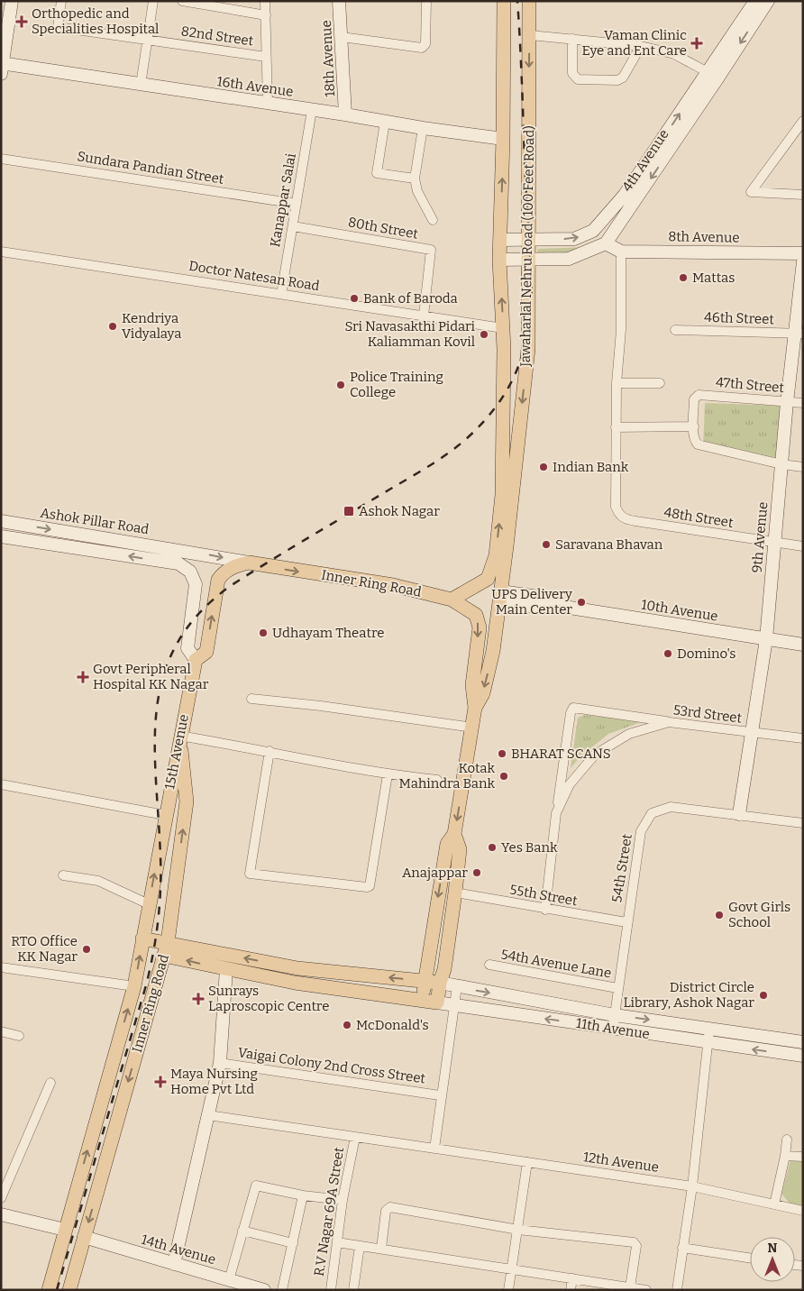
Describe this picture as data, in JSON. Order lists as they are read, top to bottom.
{
  "streets": {
    "main road": [
      "Jawaharlal Nehru Road (100 Feet Road)",
      "Inner Ring Road",
      "15th Avenue",
      "11th Avenue"
    ],
    "street": [
      "82nd Street",
      "18th Avenue",
      "16th Avenue",
      "4th Avenue",
      "Sundara Pandian Street",
      "Kanappar Salai",
      "80th Street",
      "8th Avenue",
      "Doctor Natesan Road",
      "46th Street",
      "47th Street",
      "48th Street",
      "Ashok Pillar Road",
      "9th Avenue",
      "10th Avenue",
      "53rd Street",
      "54th Street",
      "55th Street",
      "54th Avenue Lane",
      "Vaigai Colony 2nd Cross Street",
      "12th Avenue",
      "R.V Nagar 69A Street",
      "14th Avenue"
    ]
  },
  "crossings": [
    ["18th Avenue", "16th Avenue"],
    ["16th Avenue", "Kanappar Salai"],
    ["16th Avenue", "Jawaharlal Nehru Road (100 Feet Road)"],
    ["4th Avenue", "8th Avenue"],
    ["Sundara Pandian Street", "Kanappar Salai"],
    ["Kanappar Salai", "80th Street"],
    ["Kanappar Salai", "Doctor Natesan Road"],
    ["80th Street", "Doctor Natesan Road"],
    ["Jawaharlal Nehru Road (100 Feet Road)", "Doctor Natesan Road"],
    ["Jawaharlal Nehru Road (100 Feet Road)", "Inner Ring Road"],
    ["Jawaharlal Nehru Road (100 Feet Road)", "10th Avenue"],
    ["46th Street", "9th Avenue"],
    ["47th Street", "9th Avenue"],
    ["48th Street", "9th Avenue"],
    ["Ashok Pillar Road", "Inner Ring Road"],
    ["Ashok Pillar Road", "15th Avenue"],
    ["9th Avenue", "10th Avenue"],
    ["9th Avenue", "53rd Street"],
    ["9th Avenue", "54th Street"],
    ["Inner Ring Road", "15th Avenue"],
    ["Inner Ring Road", "55th Street"],
    ["Inner Ring Road", "11th Avenue"],
    ["Inner Ring Road", "14th Avenue"],
    ["53rd Street", "55th Street"],
    ["54th Street", "55th Street"],
    ["54th Street", "54th Avenue Lane"],
    ["54th Street", "11th Avenue"],
    ["12th Avenue", "R.V Nagar 69A Street"]
  ],
  "places": {
    "health": [
      "Orthopedic and Specialities Hospital",
      "Vaman Clinic Eye and Ent Care",
      "Govt Peripheral Hospital KK Nagar",
      "Sunrays Laproscopic Centre",
      "Maya Nursing Home Pvt Ltd"
    ],
    "other": [
      "Mattas",
      "Bank of Baroda",
      "Kendriya Vidyalaya",
      "Sri Navasakthi Pidari Kaliamman Kovil",
      "Police Training College",
      "Indian Bank",
      "Saravana Bhavan",
      "UPS Delivery Main Center",
      "Udhayam Theatre",
      "Domino's",
      "BHARAT SCANS",
      "Kotak Mahindra Bank",
      "Yes Bank",
      "Anajappar",
      "Govt Girls School",
      "RTO Office KK Nagar",
      "District Circle Library, Ashok Nagar",
      "McDonald's"
    ],
    "transit": ["Ashok Nagar"]
  },
  "north": "top"
}
